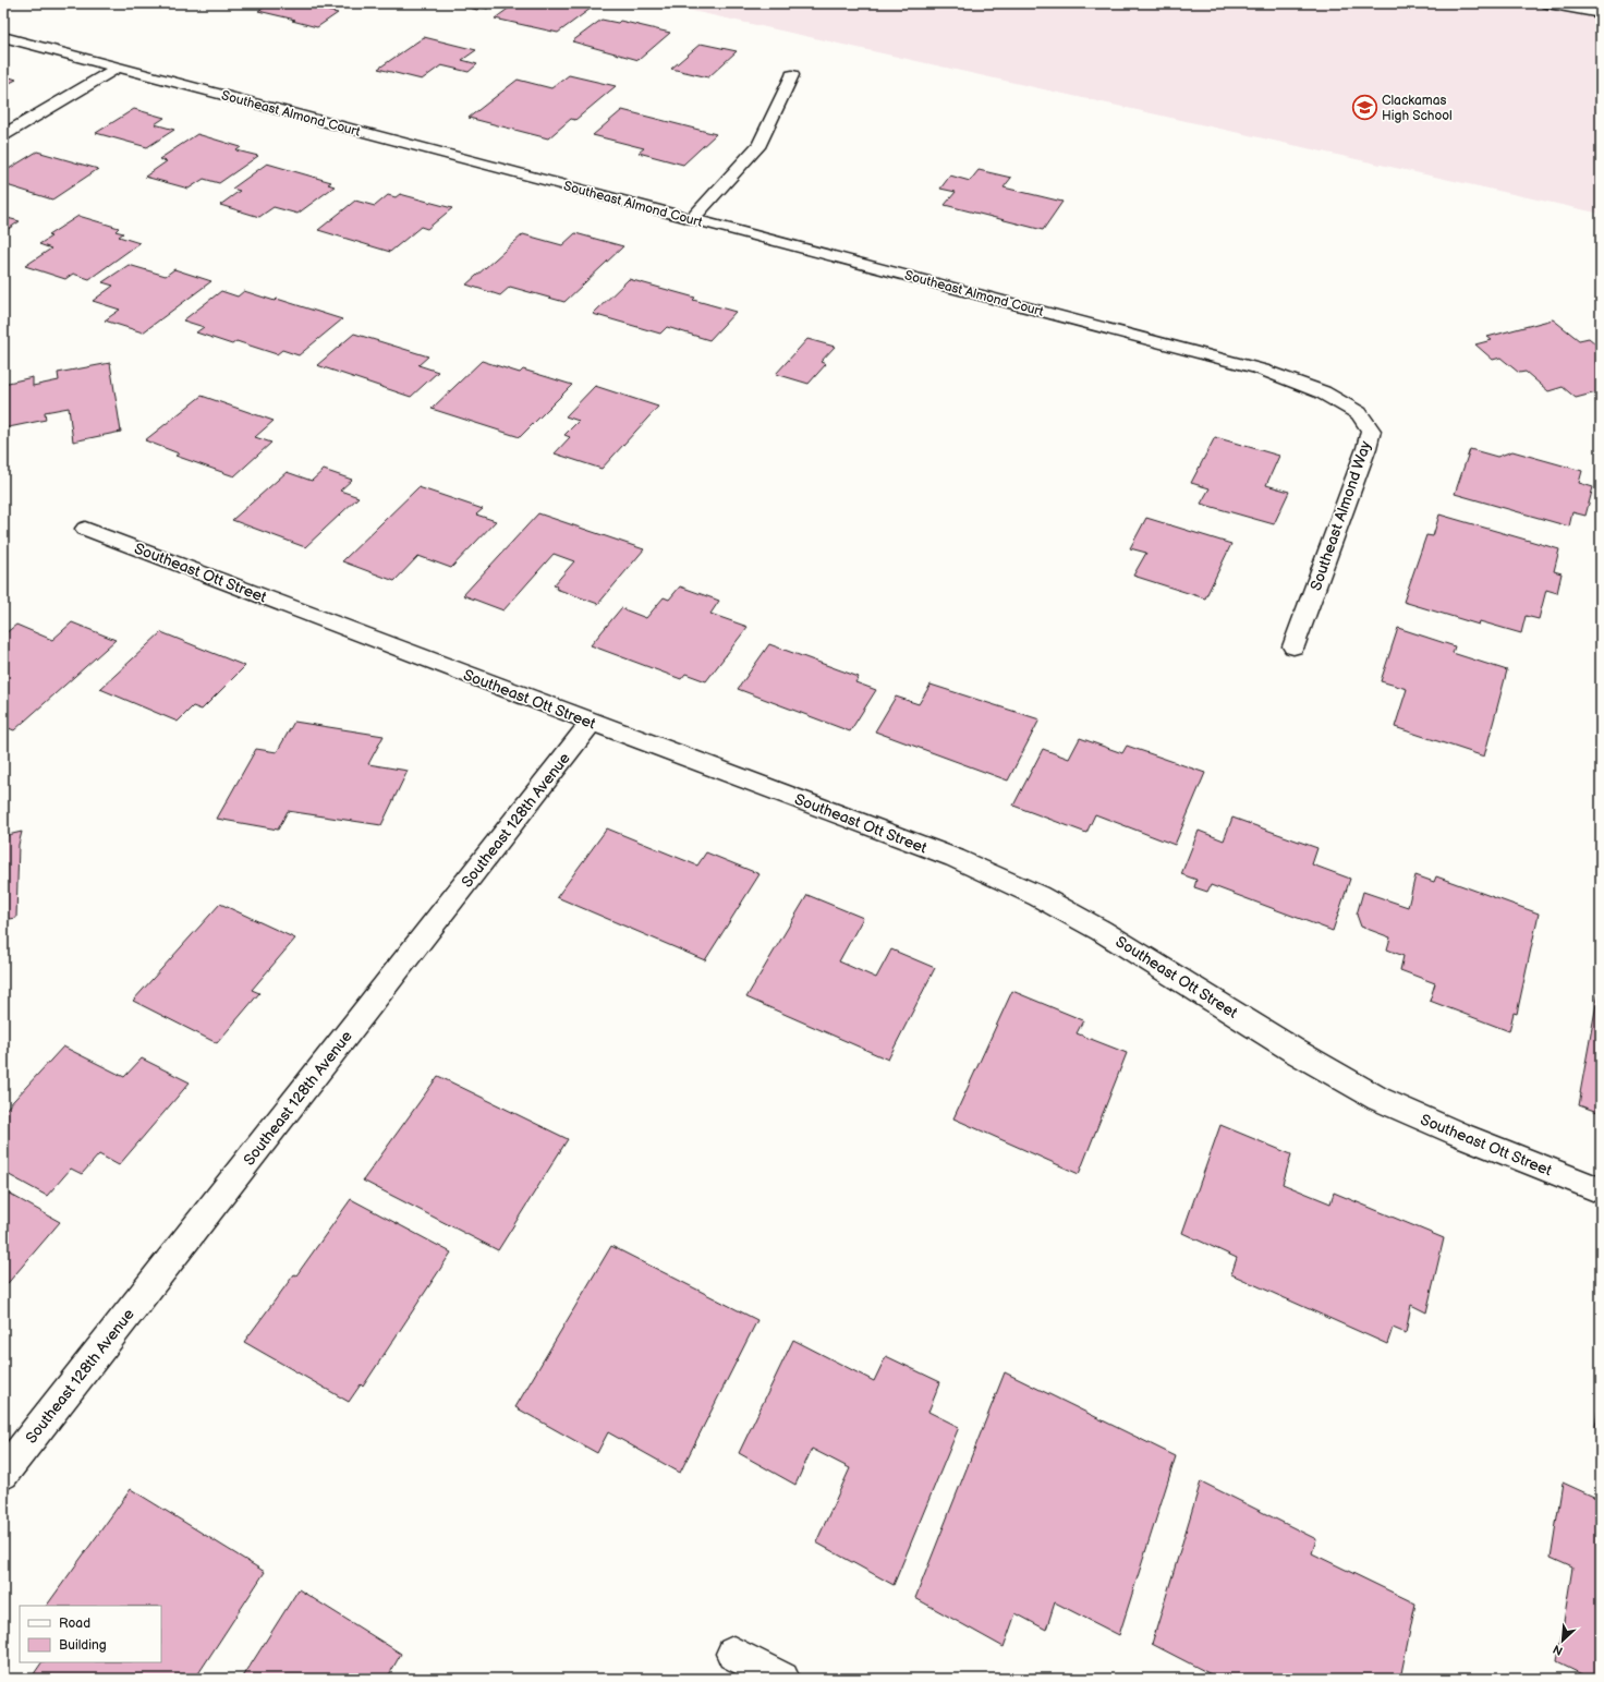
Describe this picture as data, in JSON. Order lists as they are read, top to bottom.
{
  "streets": {
    "street": [
      "Southeast Almond Court",
      "Southeast Almond Way",
      "Southeast Ott Street",
      "Southeast 128th Avenue"
    ]
  },
  "crossings": [
    ["Southeast Almond Court", "Southeast Almond Way"],
    ["Southeast Ott Street", "Southeast 128th Avenue"]
  ],
  "places": {
    "school or university": ["Clackamas High School"]
  },
  "legend": ["Road", "Building"],
  "north": "bottom left"
}
